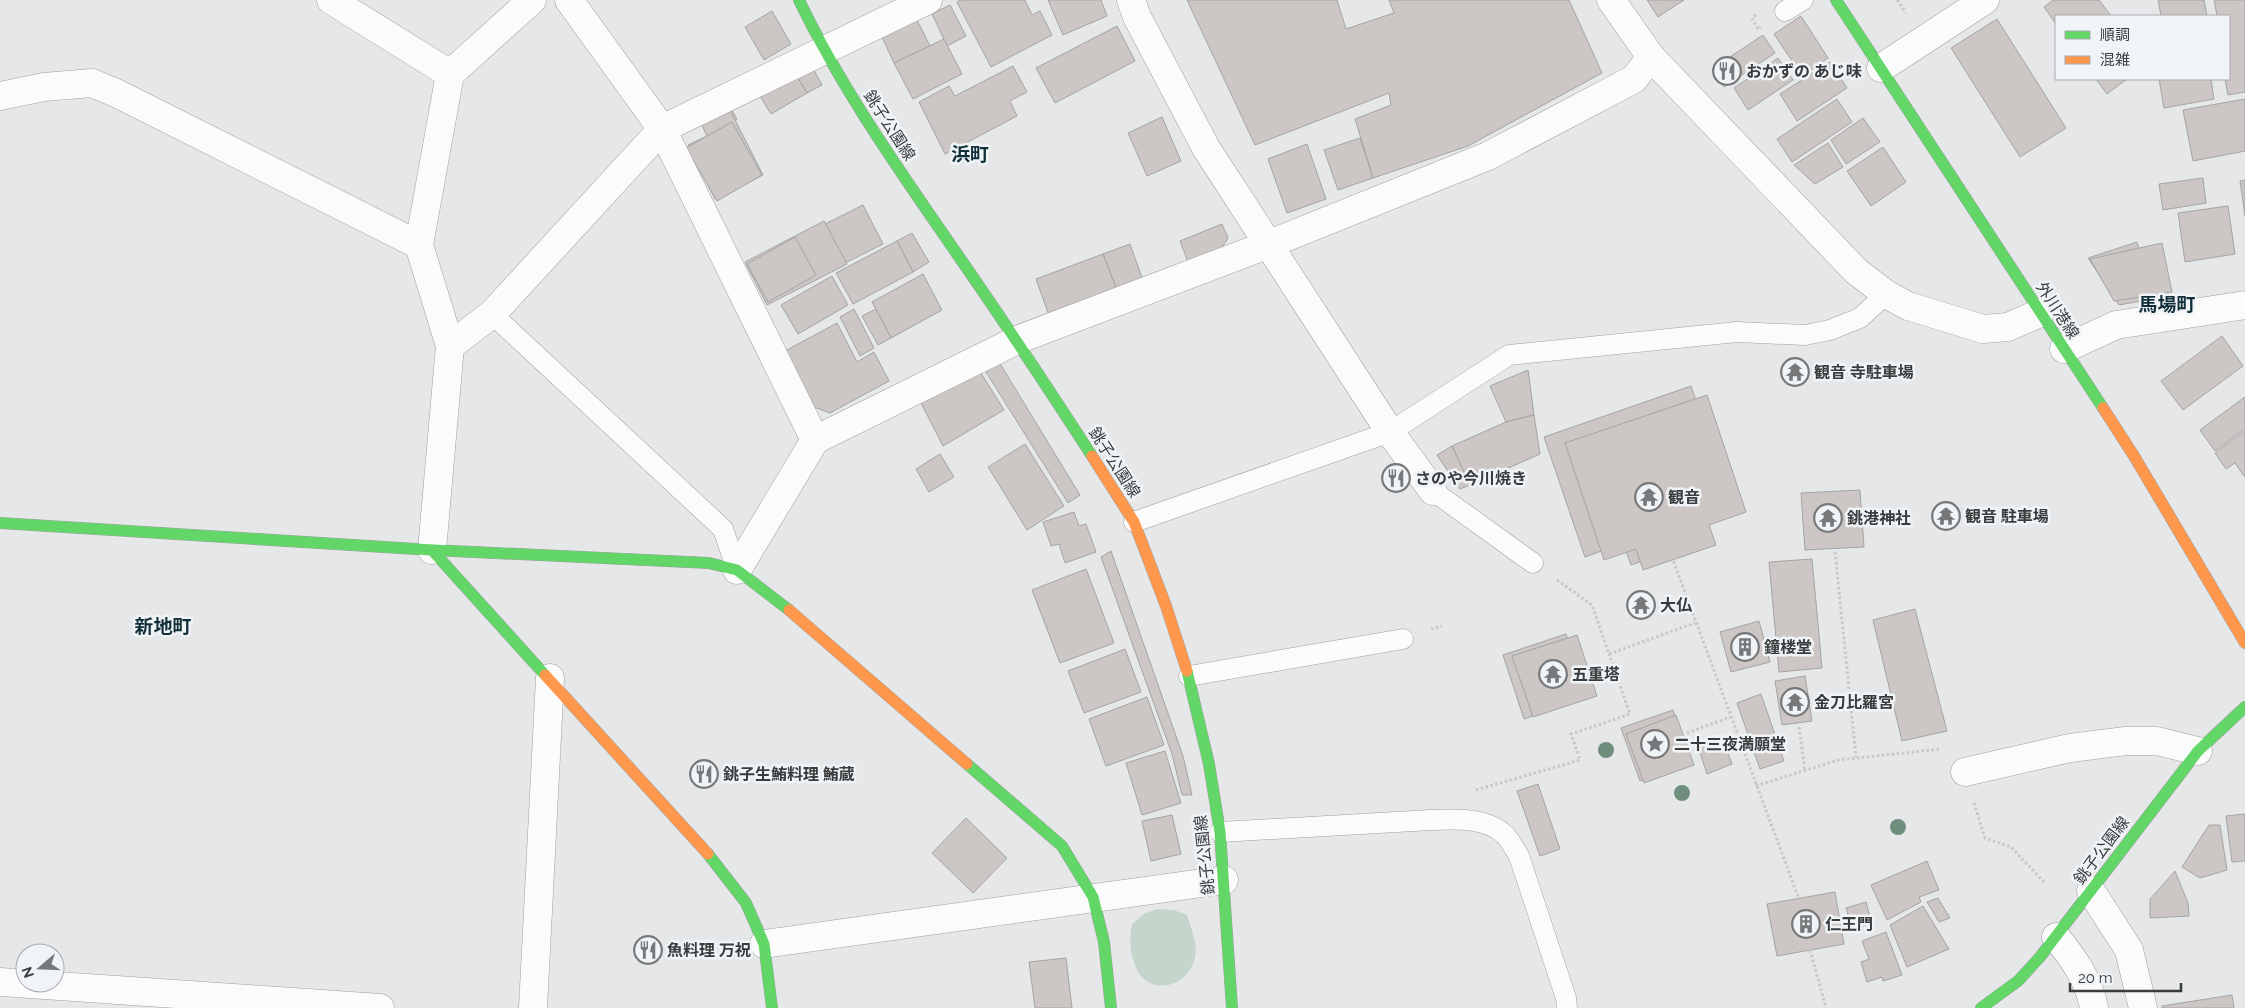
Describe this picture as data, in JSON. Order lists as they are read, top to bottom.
{
  "streets": {
    "main road": ["銚子公園線", "外川港線"]
  },
  "districts": ["浜町", "馬場町", "新地町"],
  "places": {
    "restaurant": [
      "おかずの あじ味",
      "さのや今川焼き",
      "銚子生鮪料理 鮪蔵",
      "魚料理 万祝"
    ],
    "temple": [
      "観音 寺駐車場",
      "観音",
      "観音 駐車場",
      "銚港神社",
      "大仏",
      "五重塔",
      "金刀比羅宮"
    ],
    "building": ["鐘楼堂", "仁王門"],
    "place": ["二十三夜満願堂"]
  },
  "legend": ["順調", "混雑"],
  "scale_bar": "20 m",
  "north": "left"
}
